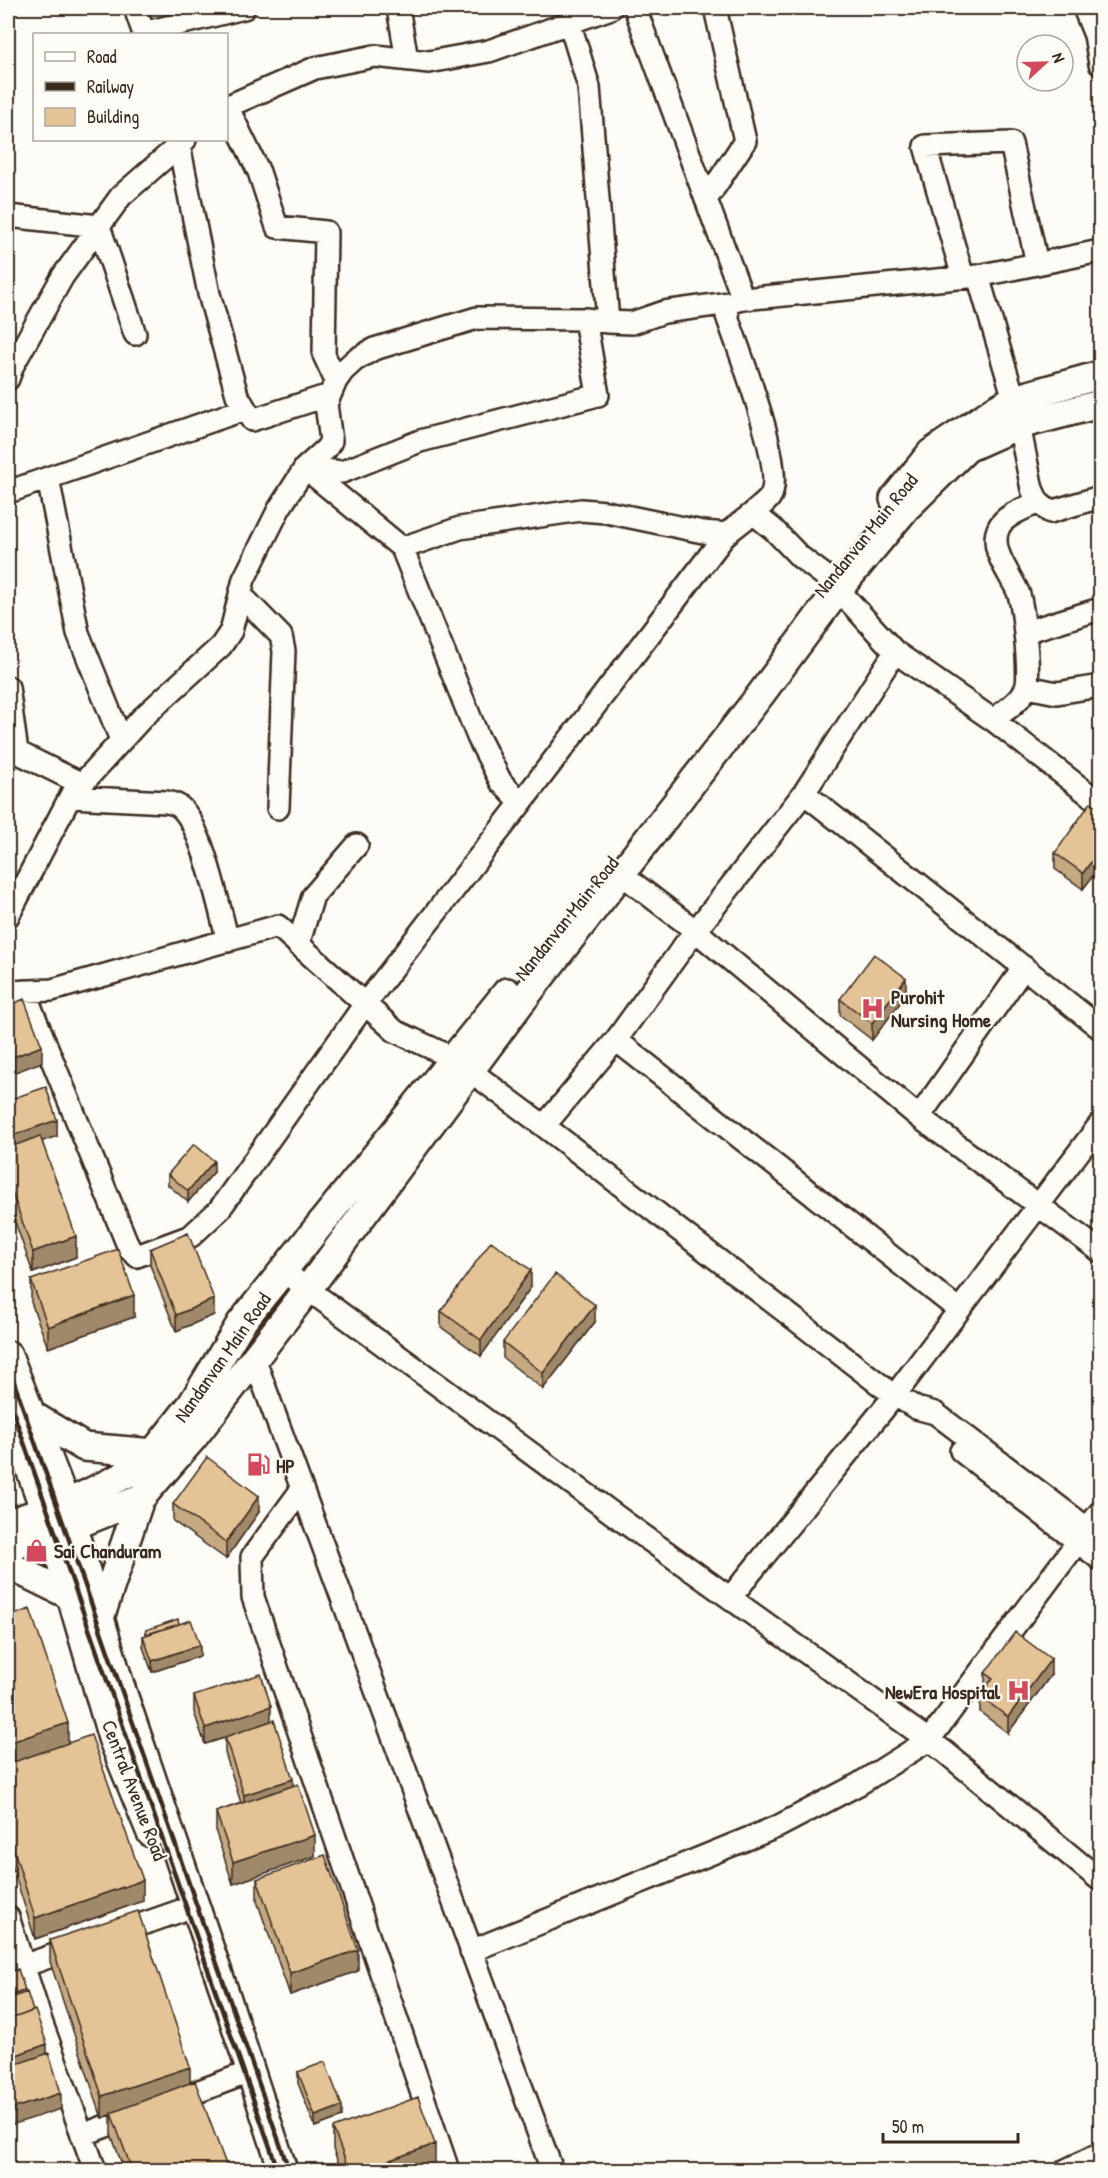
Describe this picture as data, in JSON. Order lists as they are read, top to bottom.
{
  "streets": {
    "main road": ["Nandanvan Main Road", "Central Avenue Road"]
  },
  "crossings": [
    ["Nandanvan Main Road", "Central Avenue Road"]
  ],
  "places": {
    "hospital": ["Purohit Nursing Home", "NewEra Hospital"],
    "fuel station": ["HP"],
    "shop": ["Sai Chanduram"]
  },
  "legend": ["Road", "Railway", "Building"],
  "scale_bar": "50 m",
  "north": "right"
}
